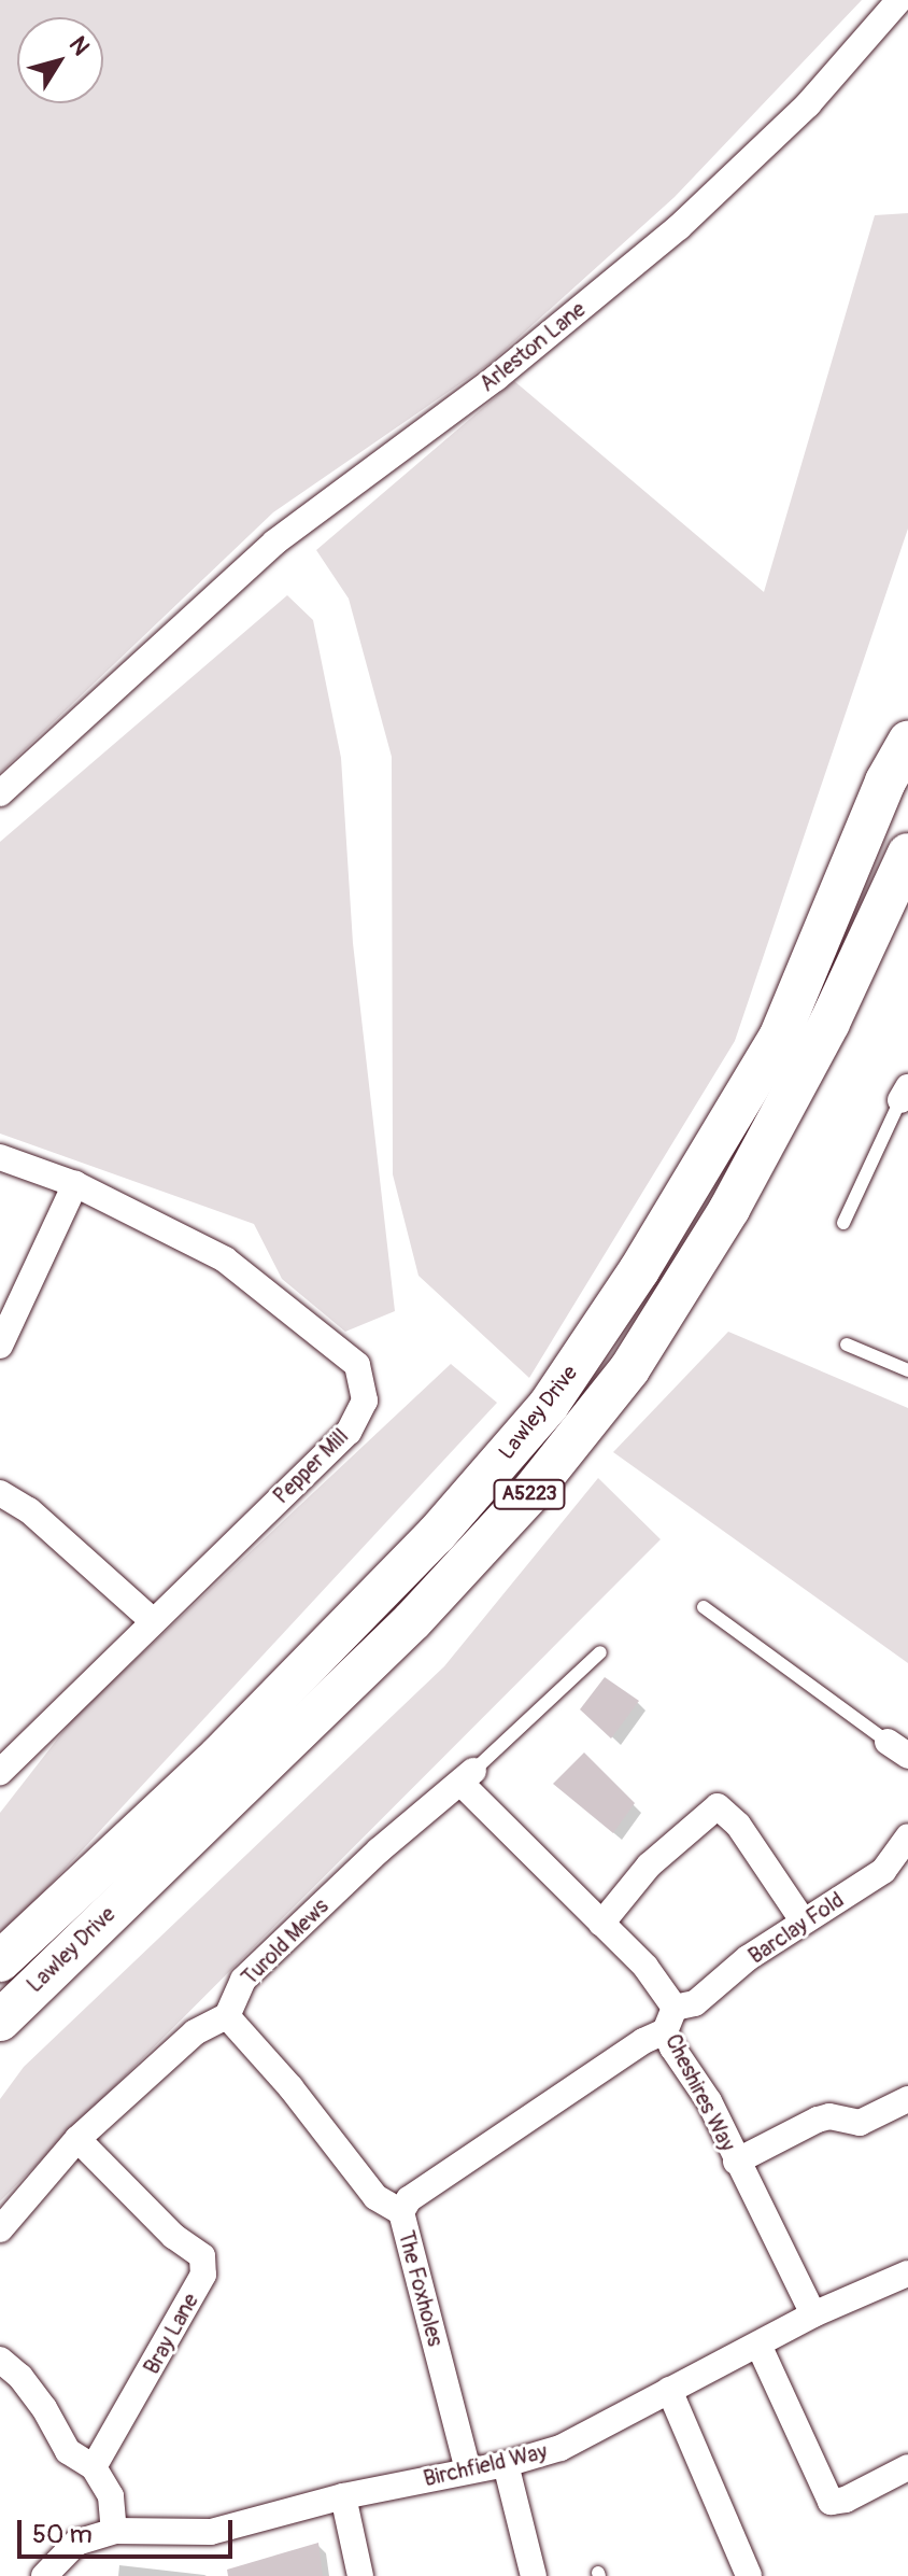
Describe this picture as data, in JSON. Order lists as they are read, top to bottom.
{
  "streets": {
    "main road": ["Lawley Drive", "A5223"],
    "street": [
      "Arleston Lane",
      "Pepper Mill",
      "Barclay Fold",
      "Turold Mews",
      "Cheshires Way",
      "The Foxholes",
      "Bray Lane",
      "Birchfield Way"
    ]
  },
  "crossings": [
    ["Barclay Fold", "Cheshires Way"],
    ["Barclay Fold", "The Foxholes"],
    ["Turold Mews", "Cheshires Way"],
    ["Turold Mews", "The Foxholes"],
    ["Cheshires Way", "Birchfield Way"],
    ["The Foxholes", "Birchfield Way"]
  ],
  "scale_bar": "50 m",
  "north": "top right"
}
